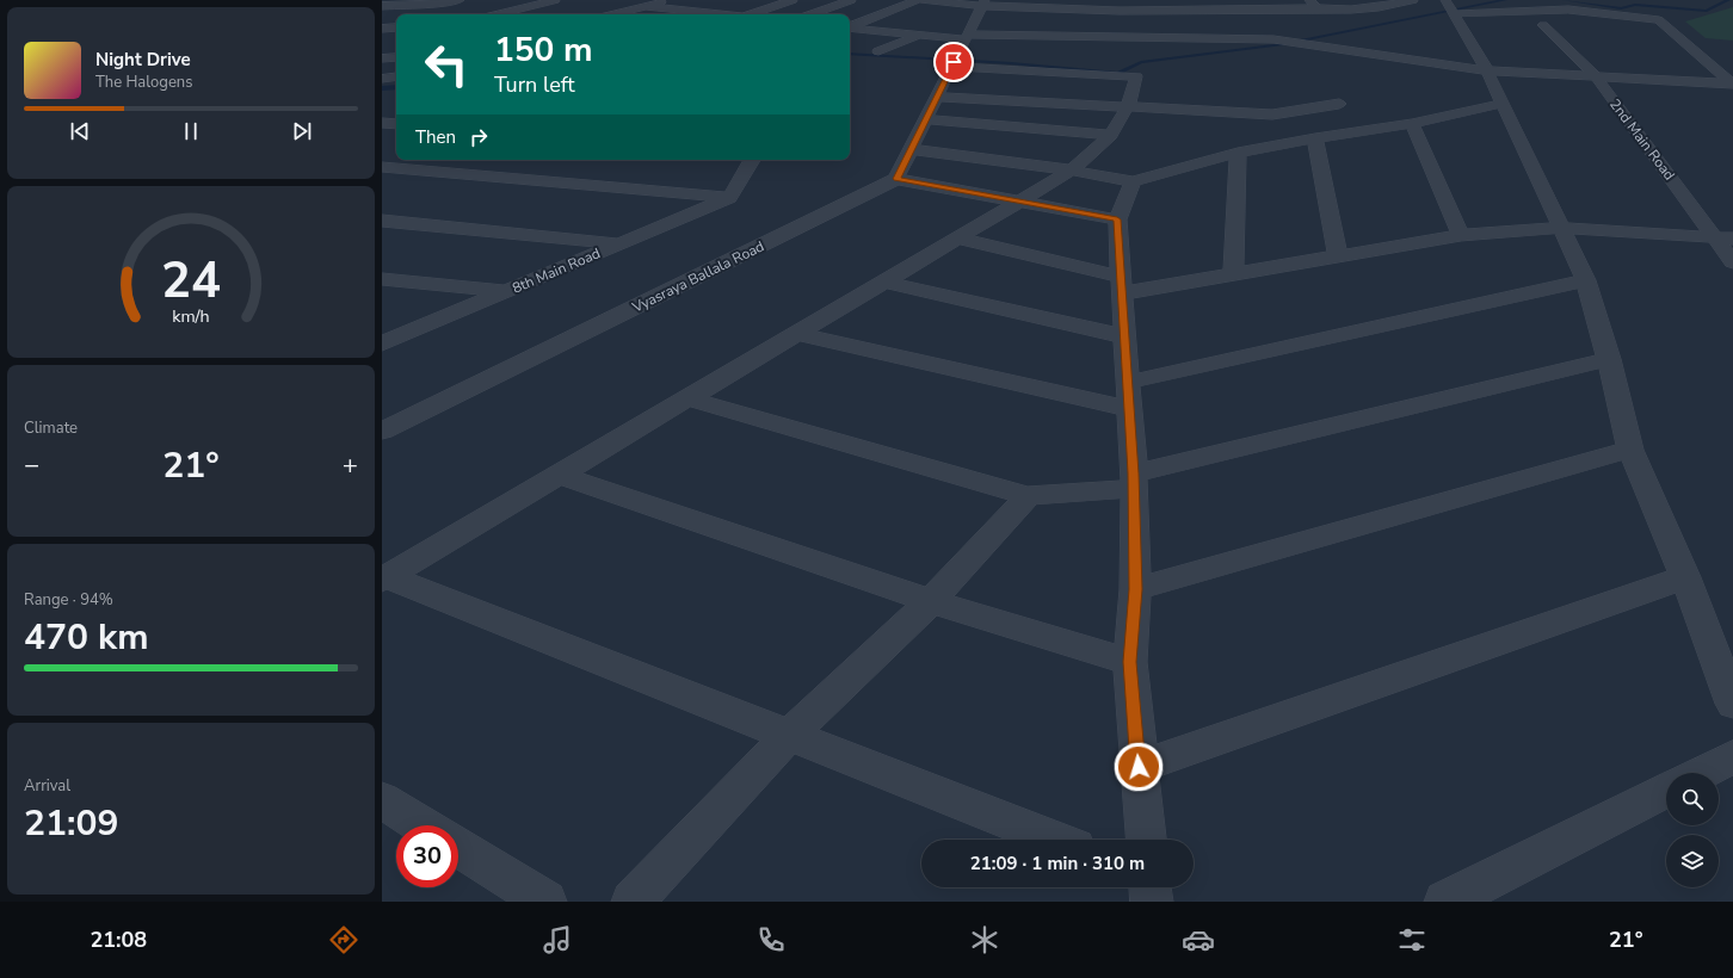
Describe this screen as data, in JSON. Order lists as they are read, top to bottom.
{
  "streets": {
    "street": ["2nd Main Road", "8th Main Road", "Vyasraya Ballala Road"]
  },
  "page": {
    "turn": ["150 m", "Turn left"],
    "song": ["Night Drive", "The Halogens"],
    "then": "Then",
    "tile": [
      "Climate",
      ["Range · 94%", "470 km"],
      ["Arrival", "21:09"]
    ],
    "heat": ["−", "21°", "+"],
    "limit": "30",
    "trip": "21:09 · 1 min · 310 m",
    "tabs": ["21:08", "21°"],
    "gauge": ["24", "km/h"]
  }
}
